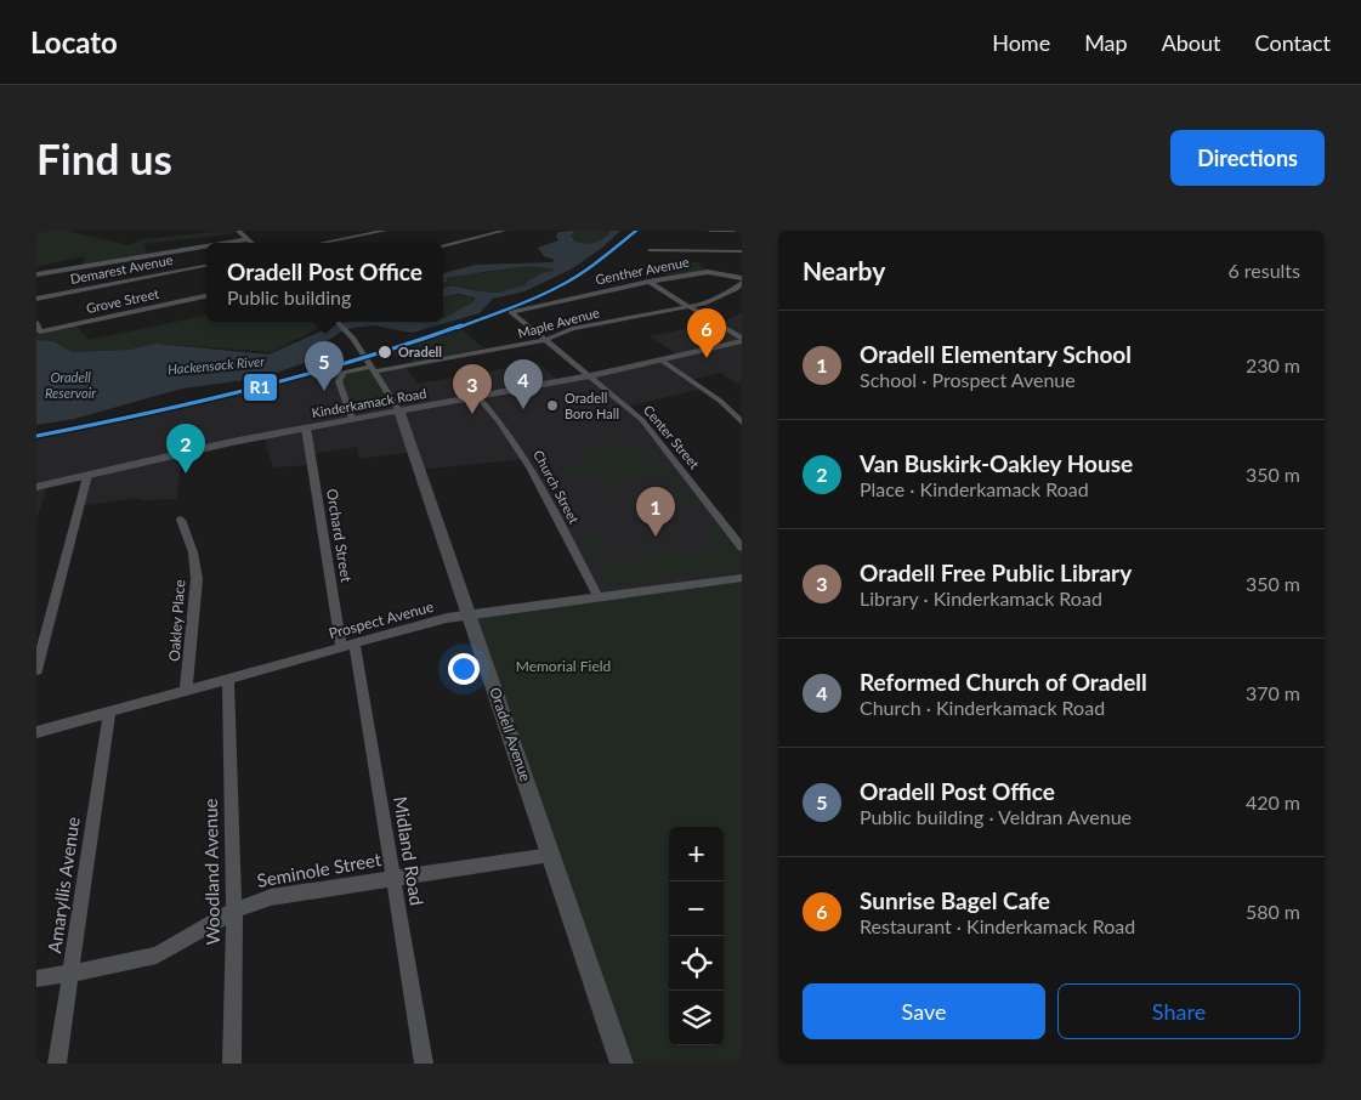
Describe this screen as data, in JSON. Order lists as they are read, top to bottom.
{
  "streets": {
    "main road": ["Kinderkamack Road", "Oradell Avenue"],
    "street": [
      "Demarest Avenue",
      "Genther Avenue",
      "Grove Street",
      "Maple Avenue",
      "Center Street",
      "Church Street",
      "Orchard Street",
      "Oakley Place",
      "Prospect Avenue",
      "Midland Road",
      "Seminole Street",
      "Woodland Avenue",
      "Amaryllis Avenue"
    ]
  },
  "crossings": [
    ["Genther Avenue", "Center Street"],
    ["Maple Avenue", "Kinderkamack Road"],
    ["Maple Avenue", "Center Street"],
    ["Maple Avenue", "Oradell Avenue"],
    ["Kinderkamack Road", "Center Street"],
    ["Kinderkamack Road", "Church Street"],
    ["Kinderkamack Road", "Orchard Street"],
    ["Kinderkamack Road", "Oradell Avenue"],
    ["Church Street", "Prospect Avenue"],
    ["Orchard Street", "Prospect Avenue"],
    ["Orchard Street", "Midland Road"],
    ["Oakley Place", "Prospect Avenue"],
    ["Prospect Avenue", "Oradell Avenue"],
    ["Prospect Avenue", "Midland Road"],
    ["Prospect Avenue", "Woodland Avenue"],
    ["Prospect Avenue", "Amaryllis Avenue"],
    ["Oradell Avenue", "Seminole Street"],
    ["Midland Road", "Seminole Street"],
    ["Seminole Street", "Woodland Avenue"],
    ["Seminole Street", "Amaryllis Avenue"]
  ],
  "water": ["Hackensack River", "Oradell Reservoir"],
  "parks": ["Memorial Field"],
  "places": ["Oradell", "Oradell Boro Hall"],
  "lines": ["transit line R1"],
  "page": {
    "header": "Locato",
    "nav": [
      "Home",
      "Map",
      "About",
      "Contact"
    ],
    "buttons": [
      "Directions",
      ["Save", "Share"]
    ],
    "title": "Find us",
    "heading": ["Nearby", "6 results"],
    "popup": ["Oradell Post Office", "Public building"],
    "pins": [
      "6",
      "5",
      "4",
      "3",
      "2",
      "1"
    ],
    "list": [
      {
        "mark": "1",
        "name": "Oradell Elementary School",
        "note": "School · Prospect Avenue",
        "value": "230 m"
      },
      {
        "mark": "2",
        "name": "Van Buskirk-Oakley House",
        "note": "Place · Kinderkamack Road",
        "value": "350 m"
      },
      {
        "mark": "3",
        "name": "Oradell Free Public Library",
        "note": "Library · Kinderkamack Road",
        "value": "350 m"
      },
      {
        "mark": "4",
        "name": "Reformed Church of Oradell",
        "note": "Church · Kinderkamack Road",
        "value": "370 m"
      },
      {
        "mark": "5",
        "name": "Oradell Post Office",
        "note": "Public building · Veldran Avenue",
        "value": "420 m"
      },
      {
        "mark": "6",
        "name": "Sunrise Bagel Cafe",
        "note": "Restaurant · Kinderkamack Road",
        "value": "580 m"
      }
    ],
    "map_buttons": ["+", "−"]
  }
}
